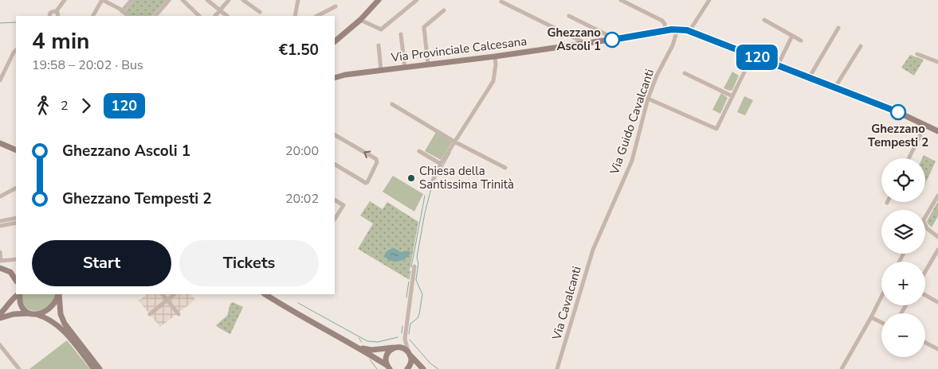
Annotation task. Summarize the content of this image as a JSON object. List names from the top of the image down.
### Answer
{
  "streets": {
    "main road": ["Via Provinciale Calcesana"],
    "street": ["Via Guido Cavalcanti", "Via Cavalcanti"]
  },
  "crossings": [
    ["Via Provinciale Calcesana", "Via Guido Cavalcanti"],
    ["Via Guido Cavalcanti", "Via Cavalcanti"]
  ],
  "places": ["Ghezzano Ascoli 1", "Ghezzano Tempesti 2", "Chiesa della Santissima Trinità"],
  "lines": ["bus line 120"],
  "page": {
    "on_map": "120",
    "heading": ["4 min", "19:58 – 20:02 · Bus", "€1.50"],
    "legs": ["2", "120"],
    "list": [
      {
        "name": "Ghezzano Ascoli 1",
        "value": "20:00"
      },
      {
        "name": "Ghezzano Tempesti 2",
        "value": "20:02"
      }
    ],
    "map_buttons": ["+", "−"],
    "buttons": ["Start", "Tickets"]
  }
}
